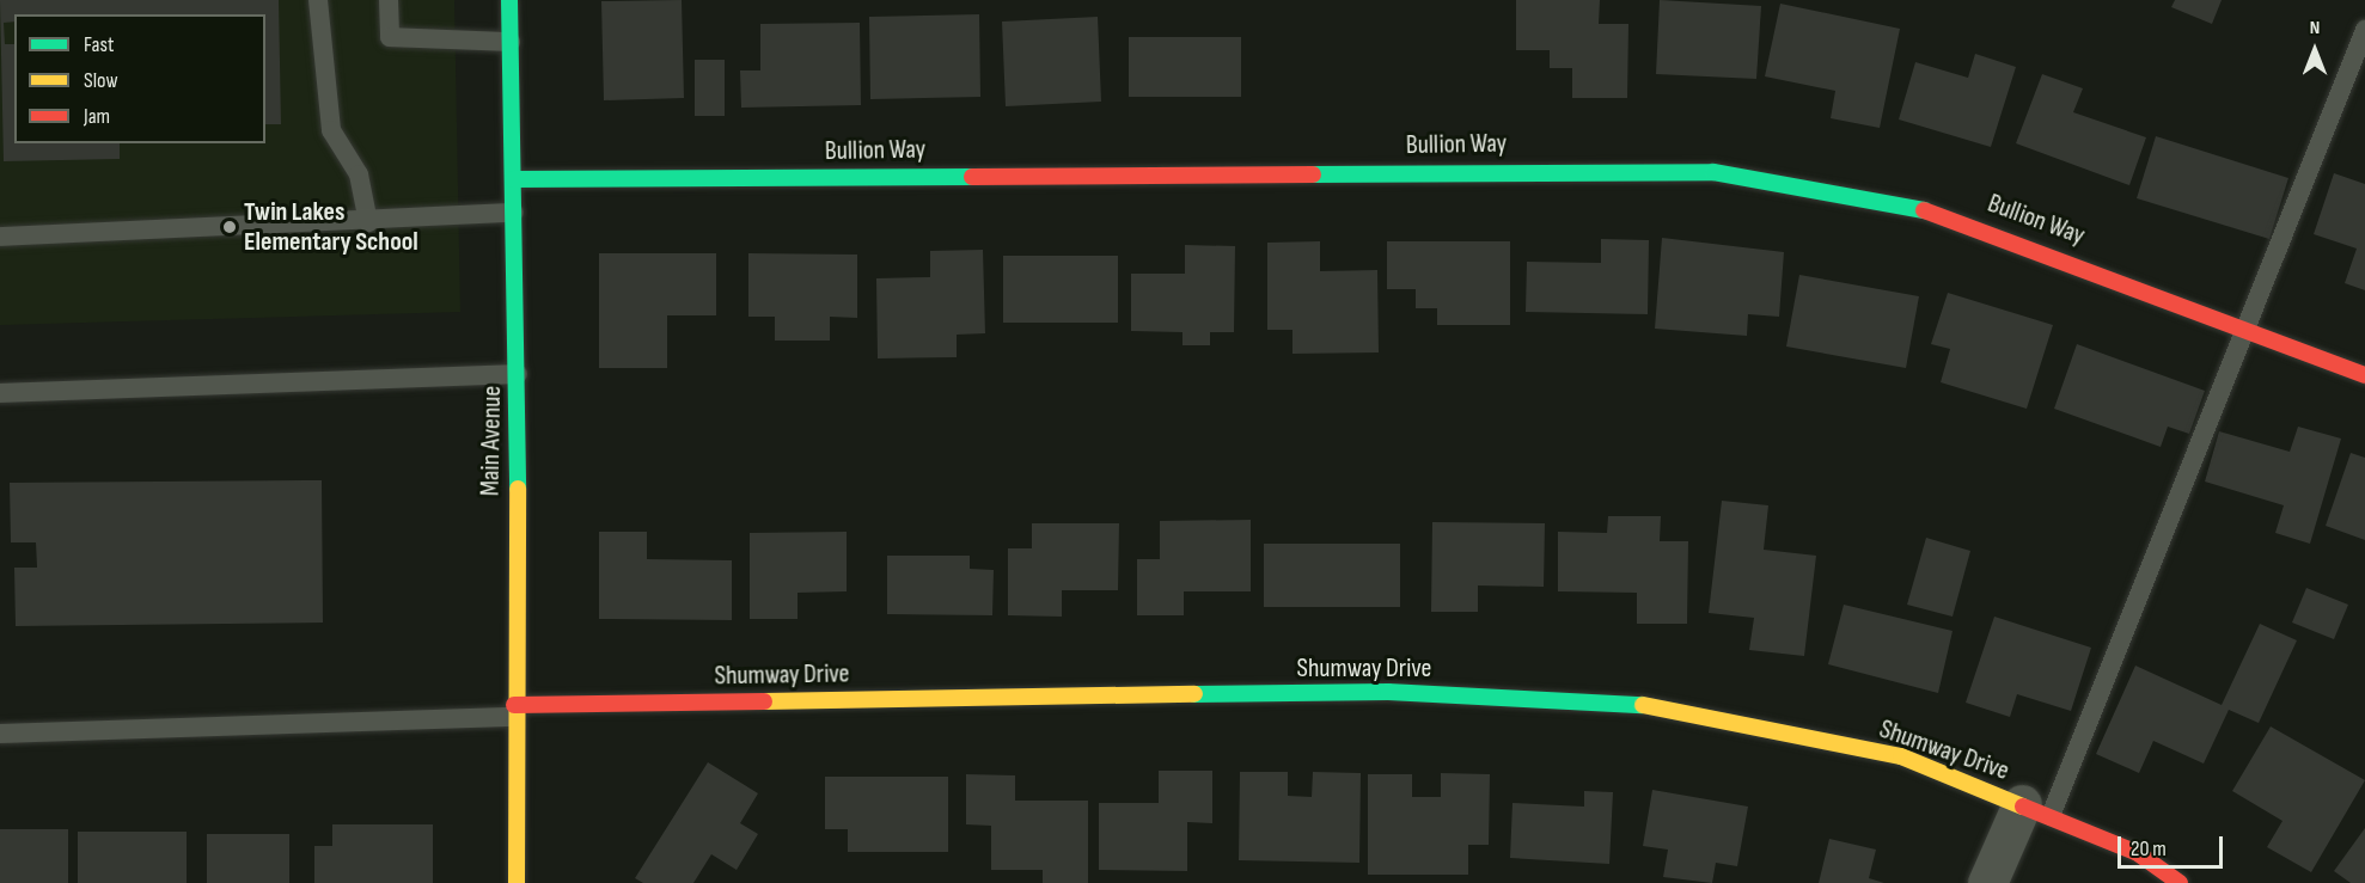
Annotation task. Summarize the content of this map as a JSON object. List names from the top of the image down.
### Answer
{
  "streets": {
    "street": ["Bullion Way", "Main Avenue", "Shumway Drive"]
  },
  "crossings": [
    ["Bullion Way", "Main Avenue"],
    ["Main Avenue", "Shumway Drive"]
  ],
  "places": ["Twin Lakes Elementary School"],
  "legend": ["Fast", "Slow", "Jam"],
  "scale_bar": "20 m",
  "north": "top"
}
